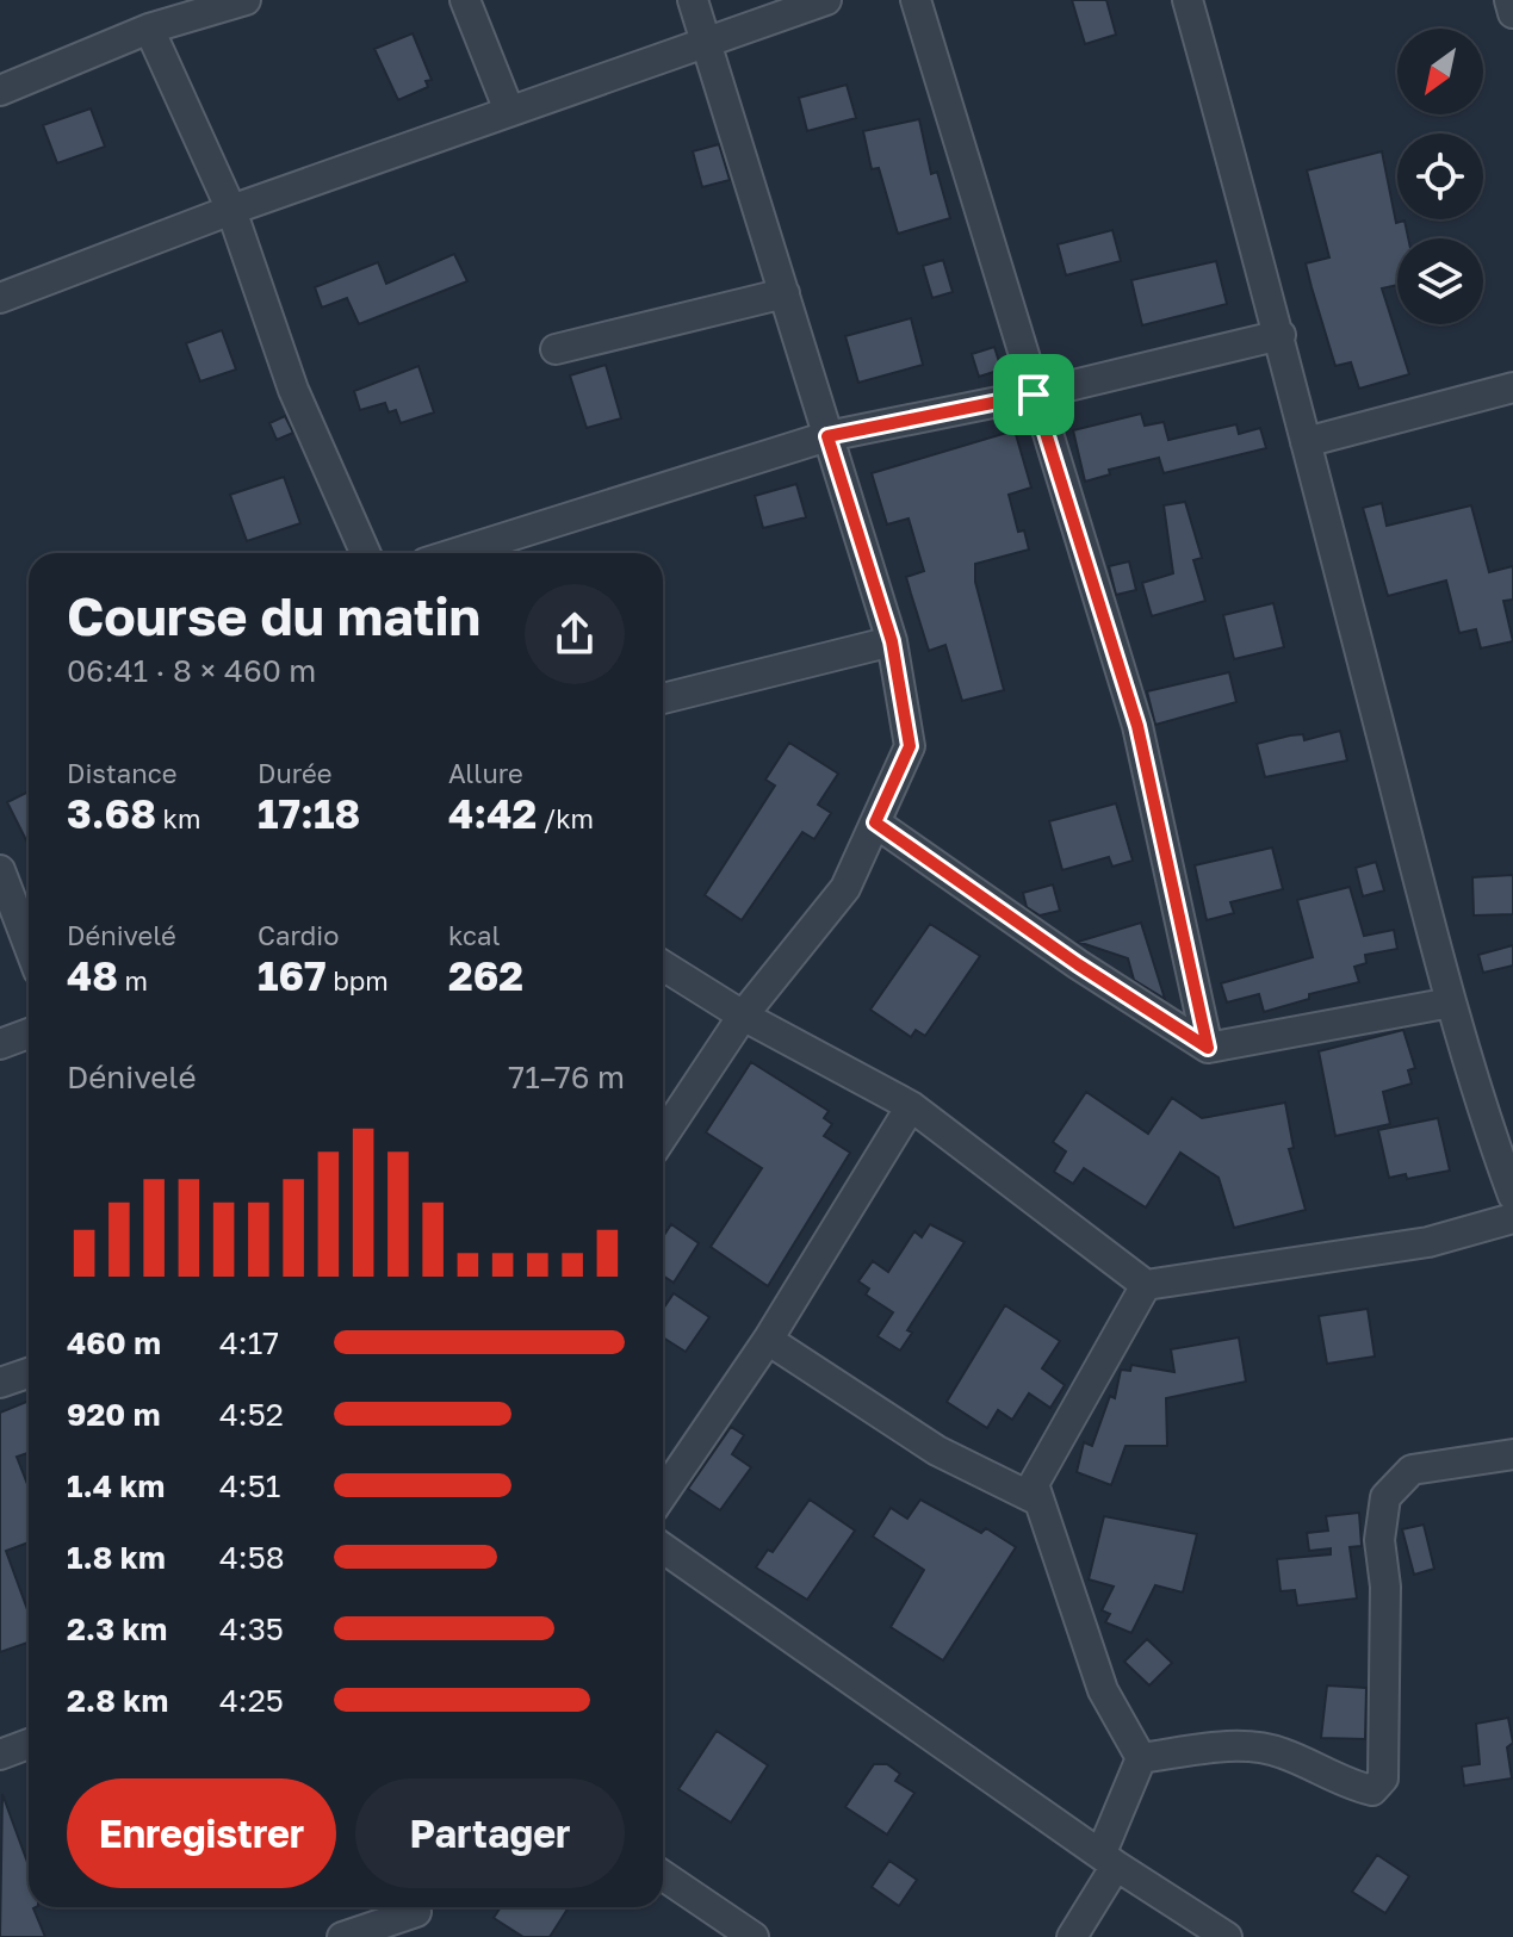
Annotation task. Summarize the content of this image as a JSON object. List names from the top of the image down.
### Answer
{
  "north": "bottom left",
  "page": {
    "heading": ["Course du matin", "06:41 · 8 × 460 m"],
    "stats": [
      ["Distance", "3.68 km"],
      ["Durée", "17:18"],
      ["Allure", "4:42 /km"],
      ["Dénivelé", "48 m"],
      ["Cardio", "167 bpm"],
      ["kcal", "262"]
    ],
    "chart": ["Dénivelé", "71–76 m"],
    "list": [
      {
        "name": "460 m",
        "note": "4:17"
      },
      {
        "name": "920 m",
        "note": "4:52"
      },
      {
        "name": "1.4 km",
        "note": "4:51"
      },
      {
        "name": "1.8 km",
        "note": "4:58"
      },
      {
        "name": "2.3 km",
        "note": "4:35"
      },
      {
        "name": "2.8 km",
        "note": "4:25"
      }
    ],
    "buttons": ["Enregistrer", "Partager"]
  }
}
